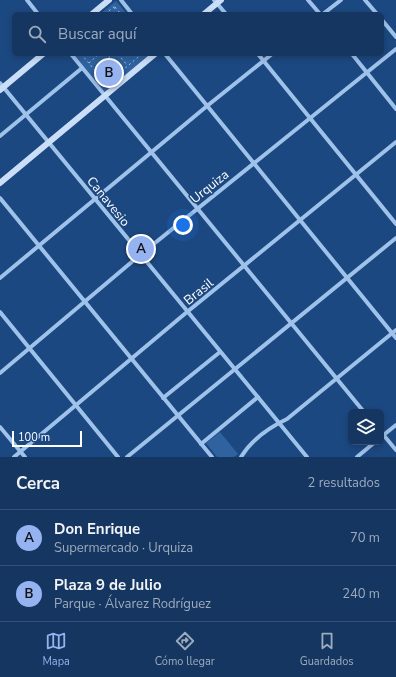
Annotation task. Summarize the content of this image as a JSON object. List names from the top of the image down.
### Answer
{
  "streets": {
    "street": ["Urquiza", "Canavesio", "Brasil"]
  },
  "crossings": [
    ["Urquiza", "Canavesio"],
    ["Canavesio", "Brasil"]
  ],
  "scale_bar": "100 m",
  "page": {
    "search": "Buscar aquí",
    "pins": ["B", "A"],
    "scale": "100 m",
    "heading": ["Cerca", "2 resultados"],
    "list": [
      {
        "mark": "A",
        "name": "Don Enrique",
        "note": "Supermercado · Urquiza",
        "value": "70 m"
      },
      {
        "mark": "B",
        "name": "Plaza 9 de Julio",
        "note": "Parque · Álvarez Rodríguez",
        "value": "240 m"
      }
    ],
    "nav": ["Mapa", "Cómo llegar", "Guardados"]
  }
}
